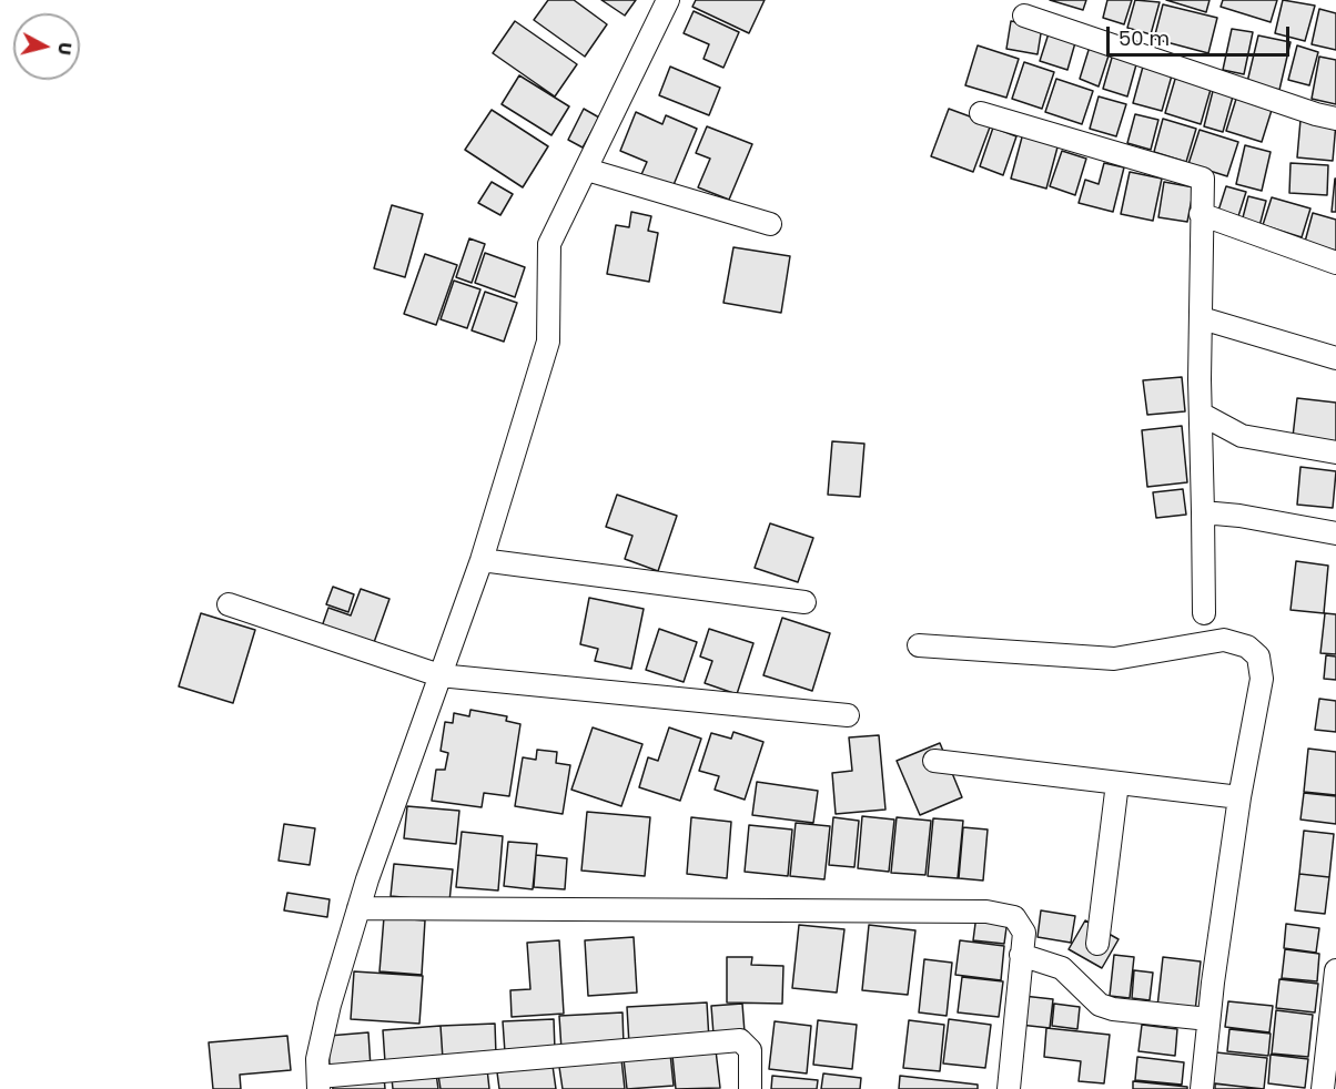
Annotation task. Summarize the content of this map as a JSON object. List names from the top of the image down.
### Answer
{
  "scale_bar": "50 m",
  "north": "right"
}
